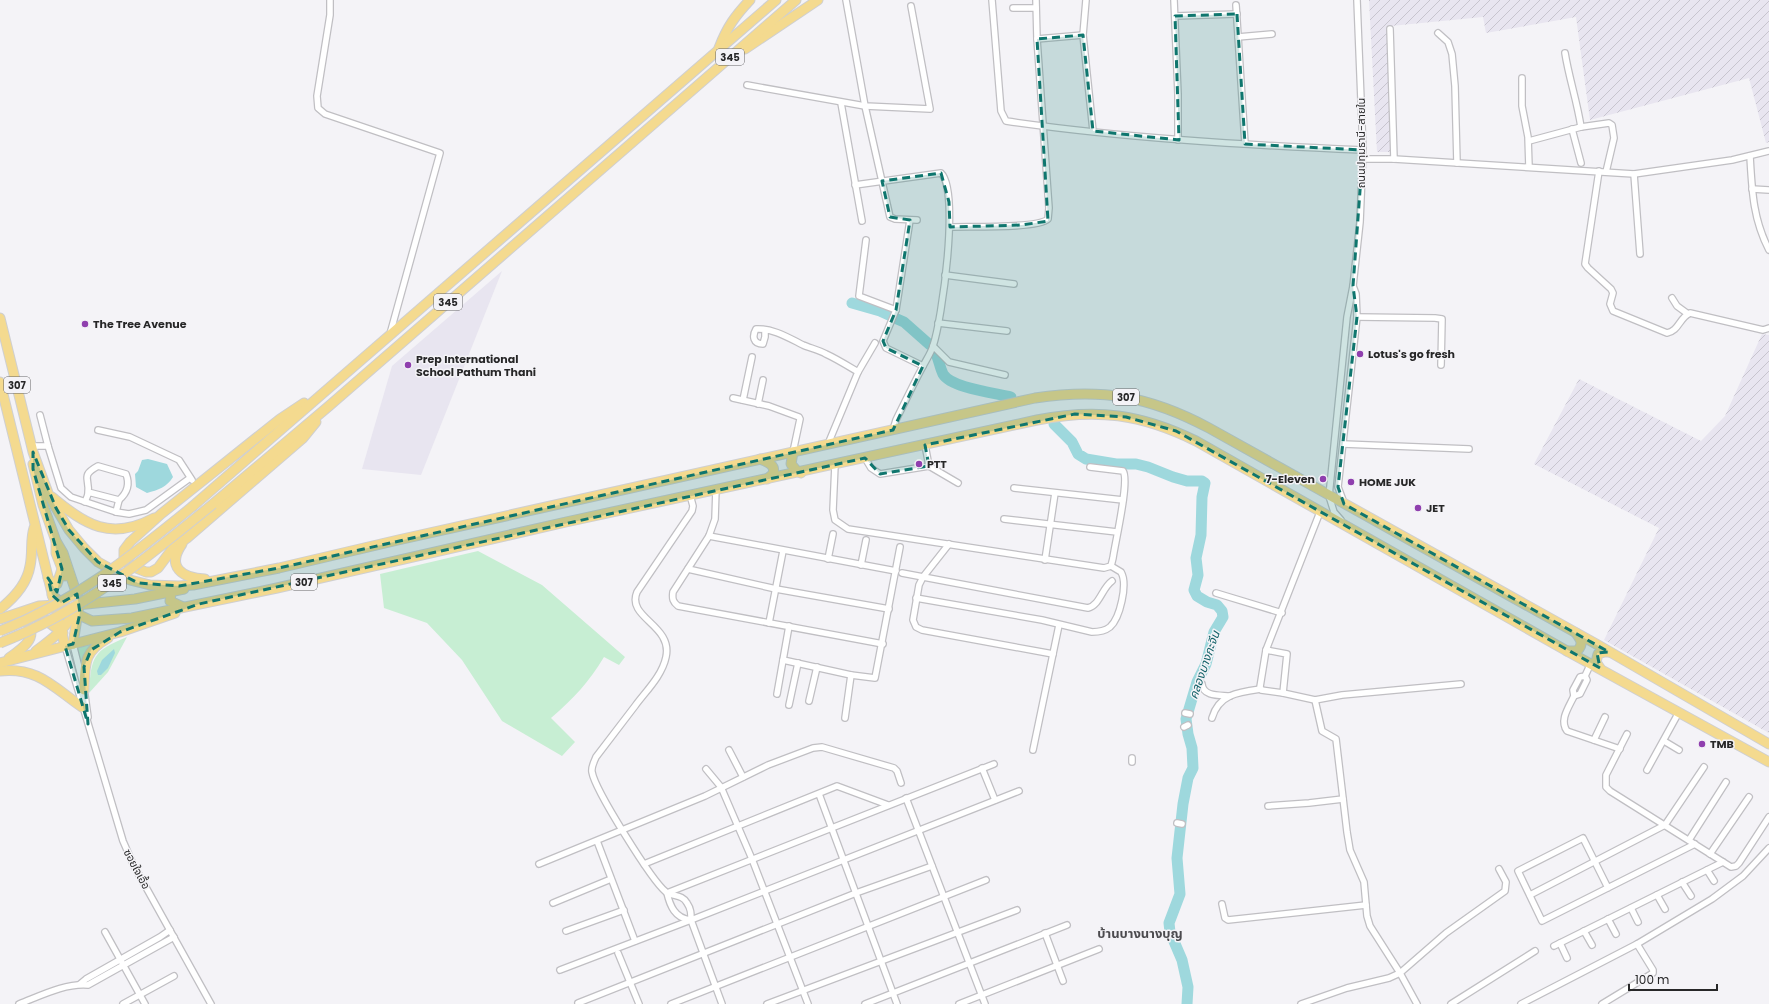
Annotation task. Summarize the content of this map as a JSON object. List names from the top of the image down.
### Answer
{
  "streets": {
    "main road": ["345", "307"],
    "street": ["ถนนปทุมธานี-สายใน", "ซอยใจเอื้อ"]
  },
  "crossings": [
    ["ถนนปทุมธานี-สายใน", "307"]
  ],
  "districts": ["บ้านบางนางบุญ"],
  "water": ["คลองบางกะจีน"],
  "places": [
    "The Tree Avenue",
    "Lotus's go fresh",
    "Prep International School Pathum Thani",
    "PTT",
    "7-Eleven",
    "HOME JUK",
    "JET",
    "TMB"
  ],
  "scale_bar": "100 m"
}
